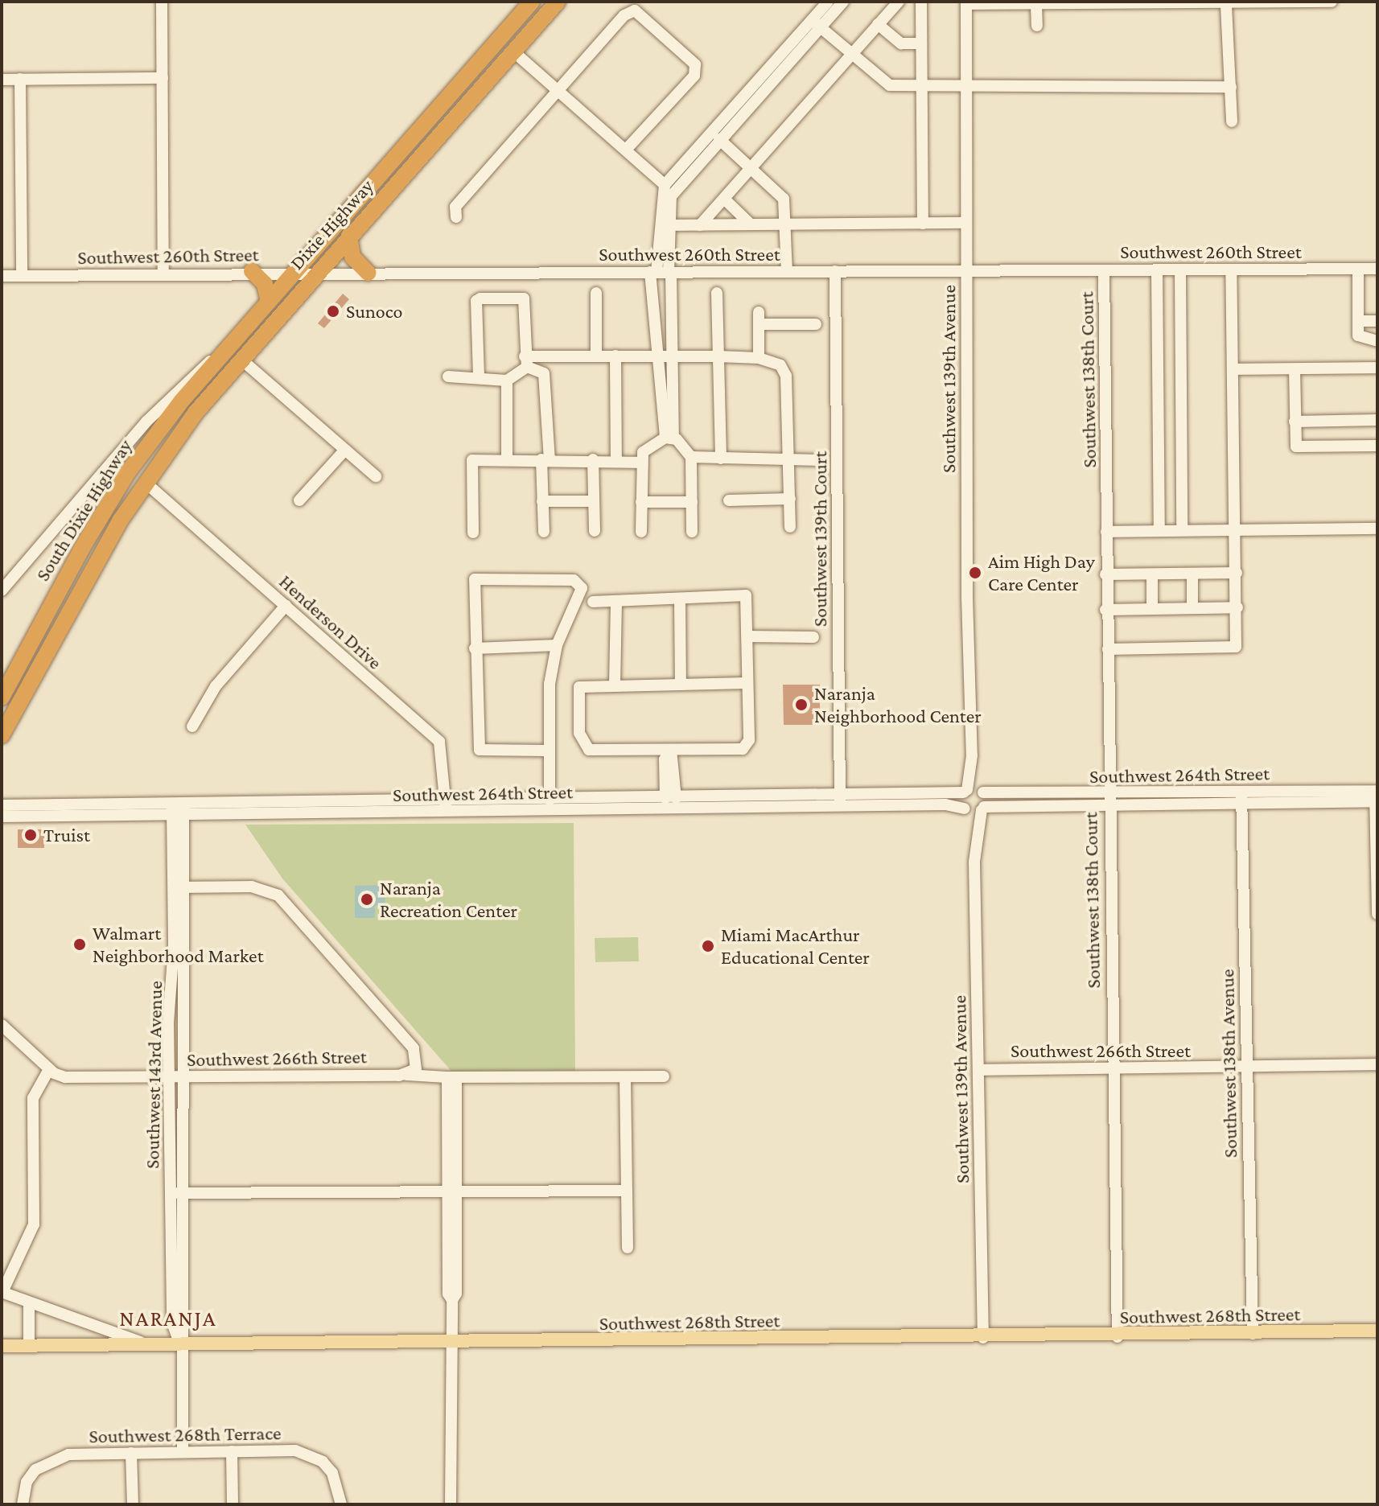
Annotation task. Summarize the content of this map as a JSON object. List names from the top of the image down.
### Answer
{
  "streets": {
    "highway": ["Dixie Highway", "South Dixie Highway"],
    "main road": ["Southwest 268th Street"],
    "street": [
      "Southwest 260th Street",
      "Southwest 139th Avenue",
      "Southwest 138th Court",
      "Southwest 139th Court",
      "Henderson Drive",
      "Southwest 264th Street",
      "Southwest 266th Street",
      "Southwest 138th Avenue",
      "Southwest 143rd Avenue",
      "Southwest 268th Terrace"
    ]
  },
  "crossings": [
    ["Dixie Highway", "Southwest 260th Street"],
    ["Dixie Highway", "South Dixie Highway"],
    ["Dixie Highway", "Henderson Drive"],
    ["Southwest 260th Street", "Southwest 139th Avenue"],
    ["Southwest 260th Street", "Southwest 138th Court"],
    ["Southwest 260th Street", "Southwest 139th Court"],
    ["Southwest 139th Avenue", "Southwest 264th Street"],
    ["Southwest 139th Avenue", "Southwest 266th Street"],
    ["Southwest 139th Avenue", "Southwest 268th Street"],
    ["Southwest 138th Court", "Southwest 264th Street"],
    ["Southwest 138th Court", "Southwest 266th Street"],
    ["Southwest 138th Court", "Southwest 268th Street"],
    ["South Dixie Highway", "Henderson Drive"],
    ["Southwest 139th Court", "Southwest 264th Street"],
    ["Henderson Drive", "Southwest 264th Street"],
    ["Southwest 264th Street", "Southwest 138th Avenue"],
    ["Southwest 264th Street", "Southwest 143rd Avenue"],
    ["Southwest 266th Street", "Southwest 138th Avenue"],
    ["Southwest 266th Street", "Southwest 143rd Avenue"],
    ["Southwest 138th Avenue", "Southwest 268th Street"],
    ["Southwest 143rd Avenue", "Southwest 268th Street"],
    ["Southwest 143rd Avenue", "Southwest 268th Terrace"]
  ],
  "districts": ["NARANJA"],
  "places": [
    "Sunoco",
    "Aim High Day Care Center",
    "Naranja Neighborhood Center",
    "Truist",
    "Naranja Recreation Center",
    "Walmart Neighborhood Market",
    "Miami MacArthur Educational Center"
  ]
}
